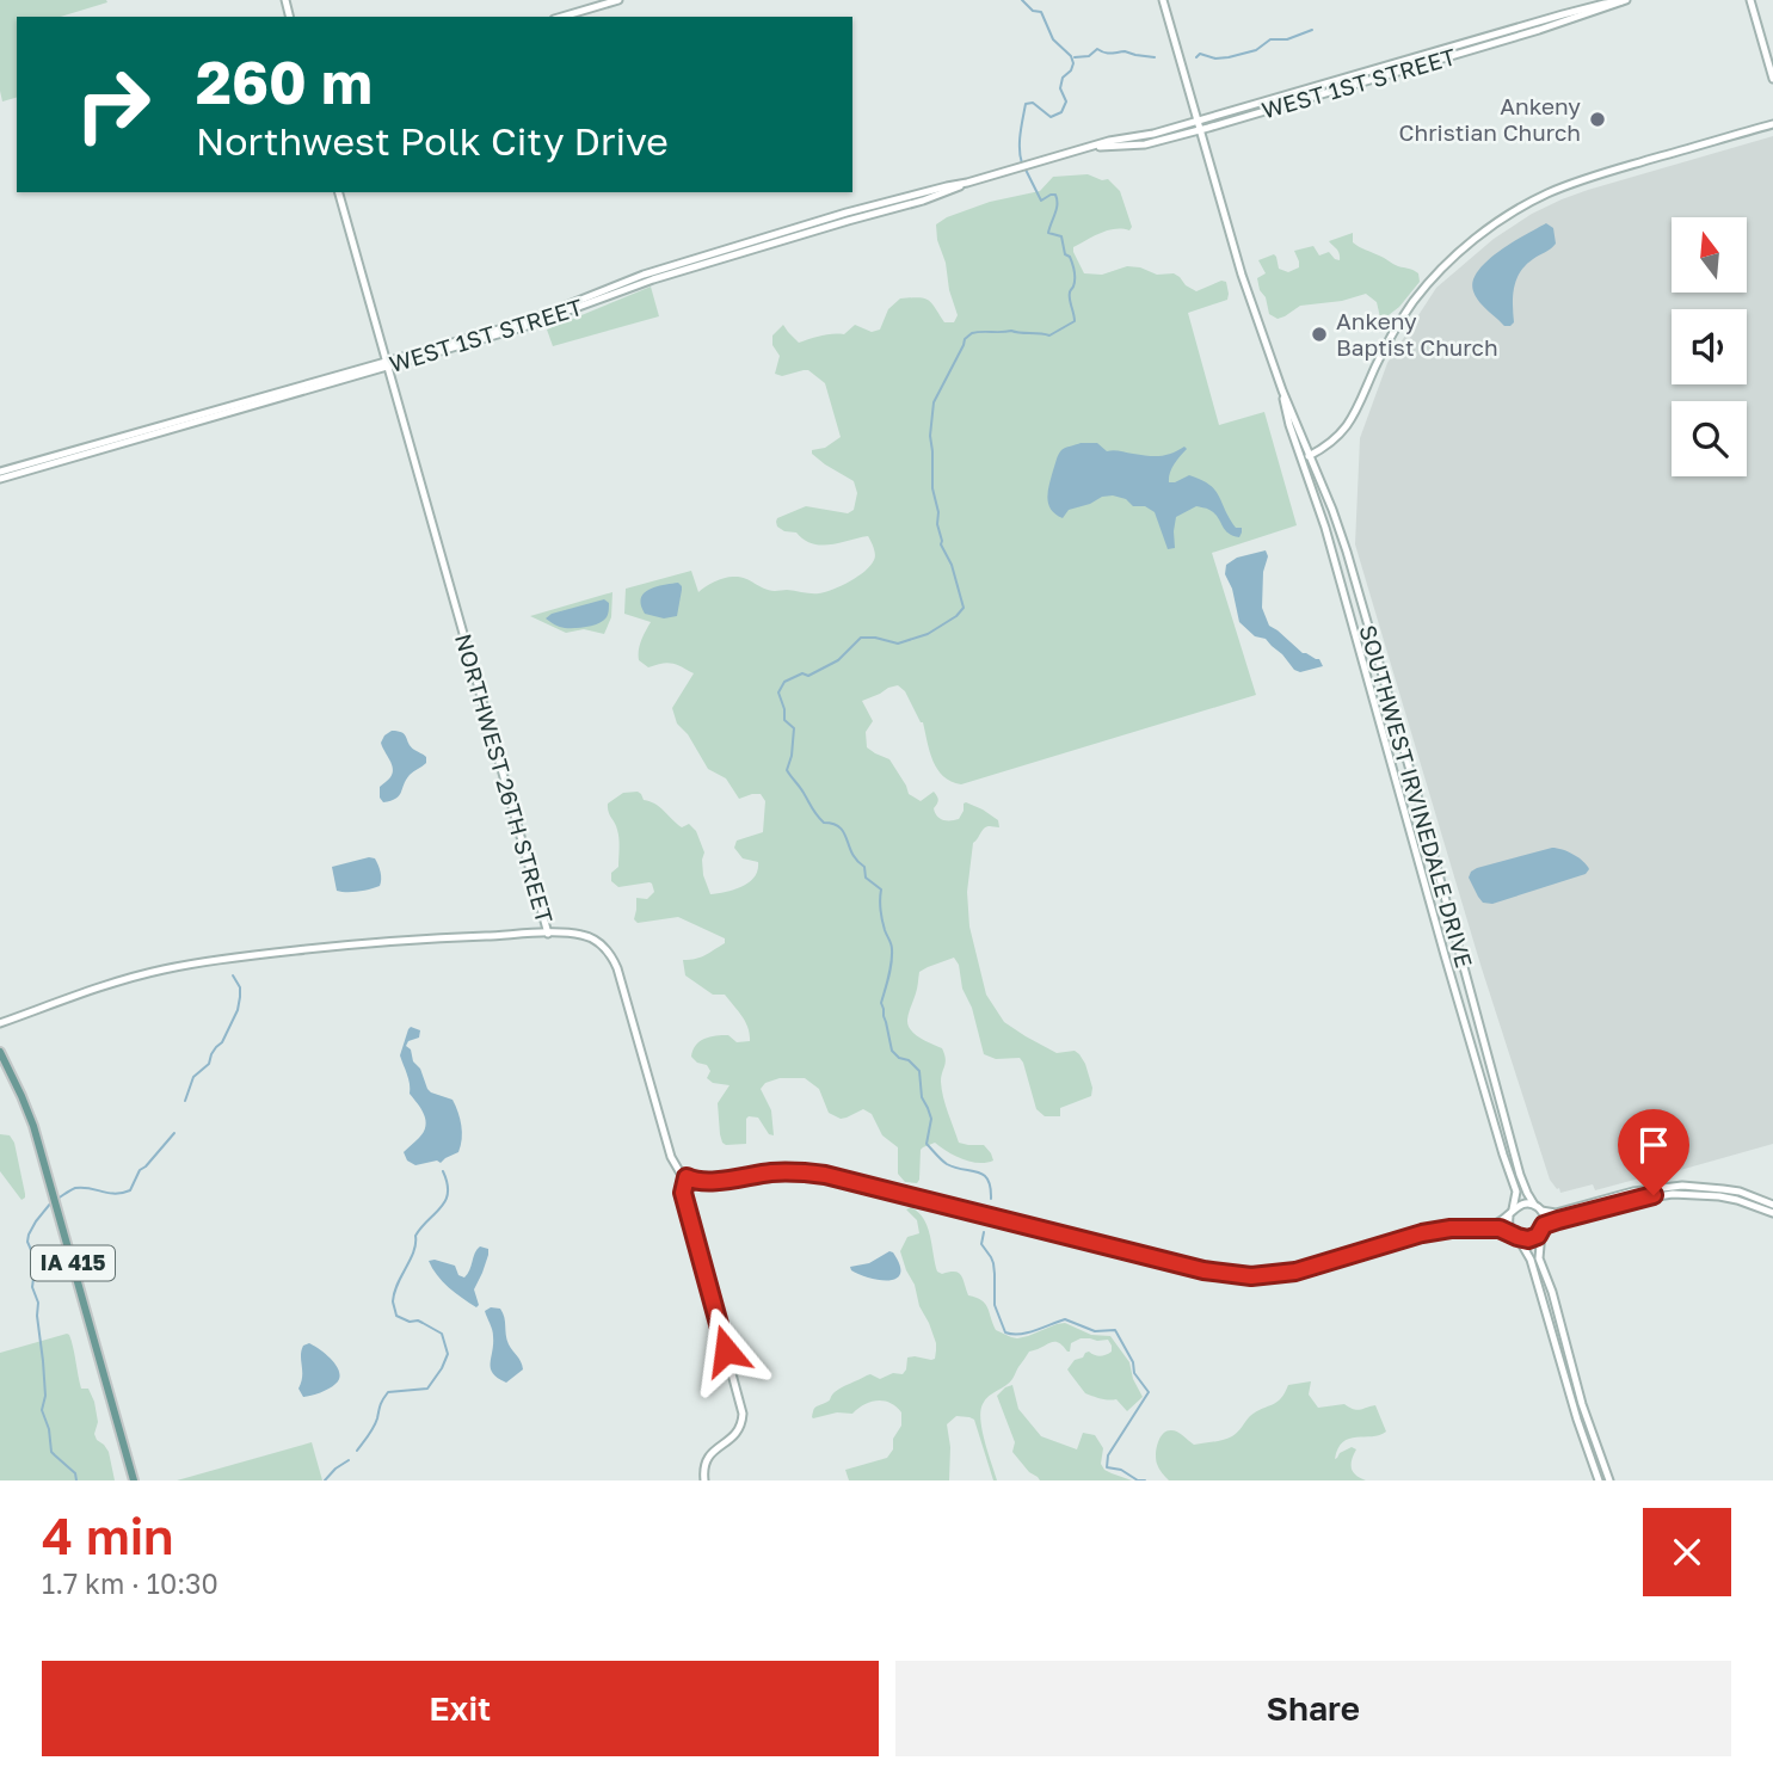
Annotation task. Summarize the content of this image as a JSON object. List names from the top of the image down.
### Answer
{
  "streets": {
    "main road": [
      "WEST 1ST STREET",
      "NORTHWEST 26TH STREET",
      "SOUTHWEST IRVINEDALE DRIVE",
      "IA 415"
    ]
  },
  "crossings": [
    ["WEST 1ST STREET", "NORTHWEST 26TH STREET"],
    ["WEST 1ST STREET", "SOUTHWEST IRVINEDALE DRIVE"]
  ],
  "places": ["Ankeny Christian Church", "Ankeny Baptist Church"],
  "north": "top",
  "page": {
    "turn": ["260 m", "Northwest Polk City Drive"],
    "heading": ["4 min", "1.7 km · 10:30"],
    "buttons": ["Exit", "Share"]
  }
}
